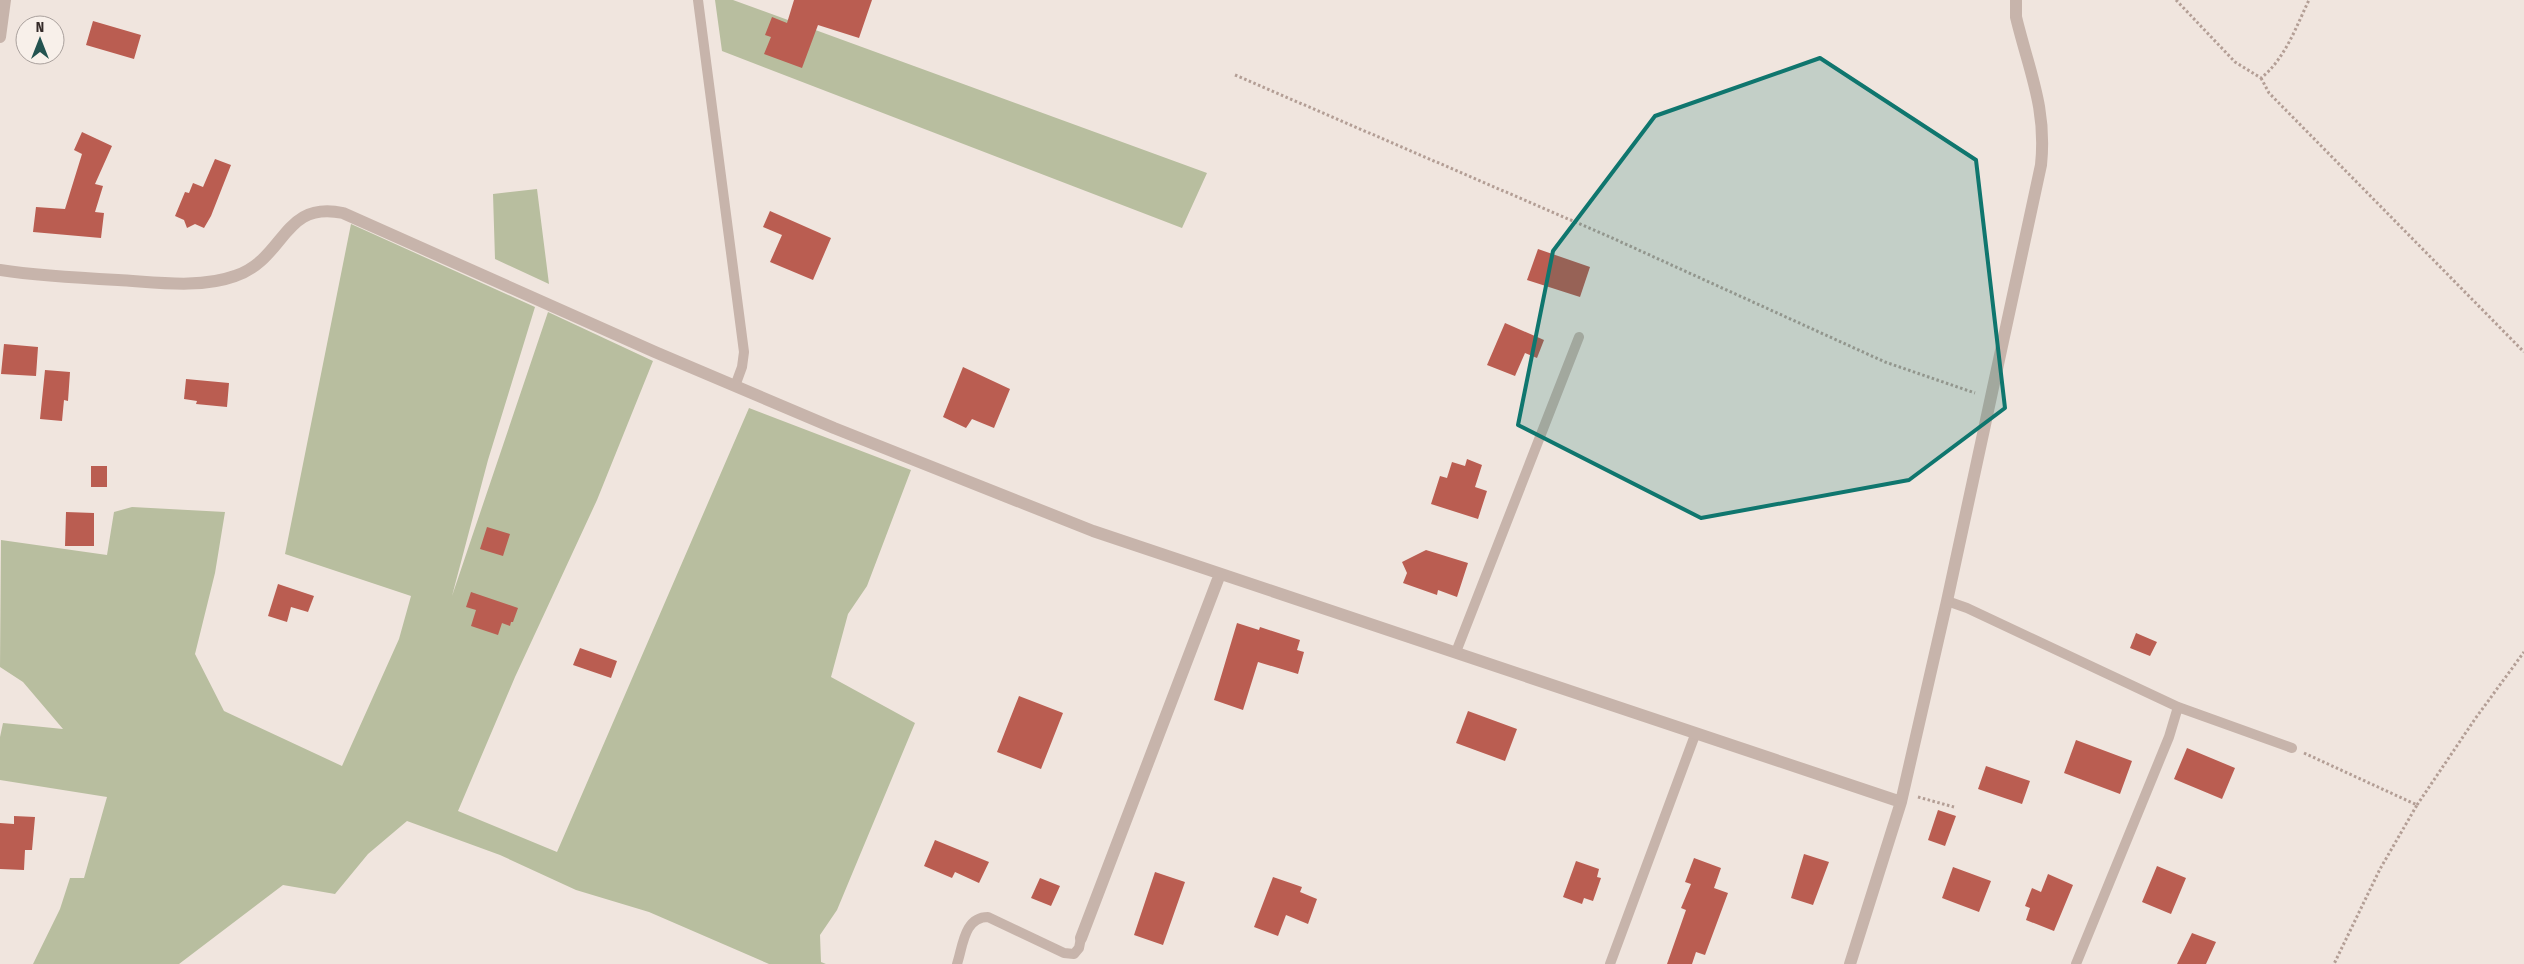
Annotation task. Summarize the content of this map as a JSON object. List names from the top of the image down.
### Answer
{
  "north": "top"
}
